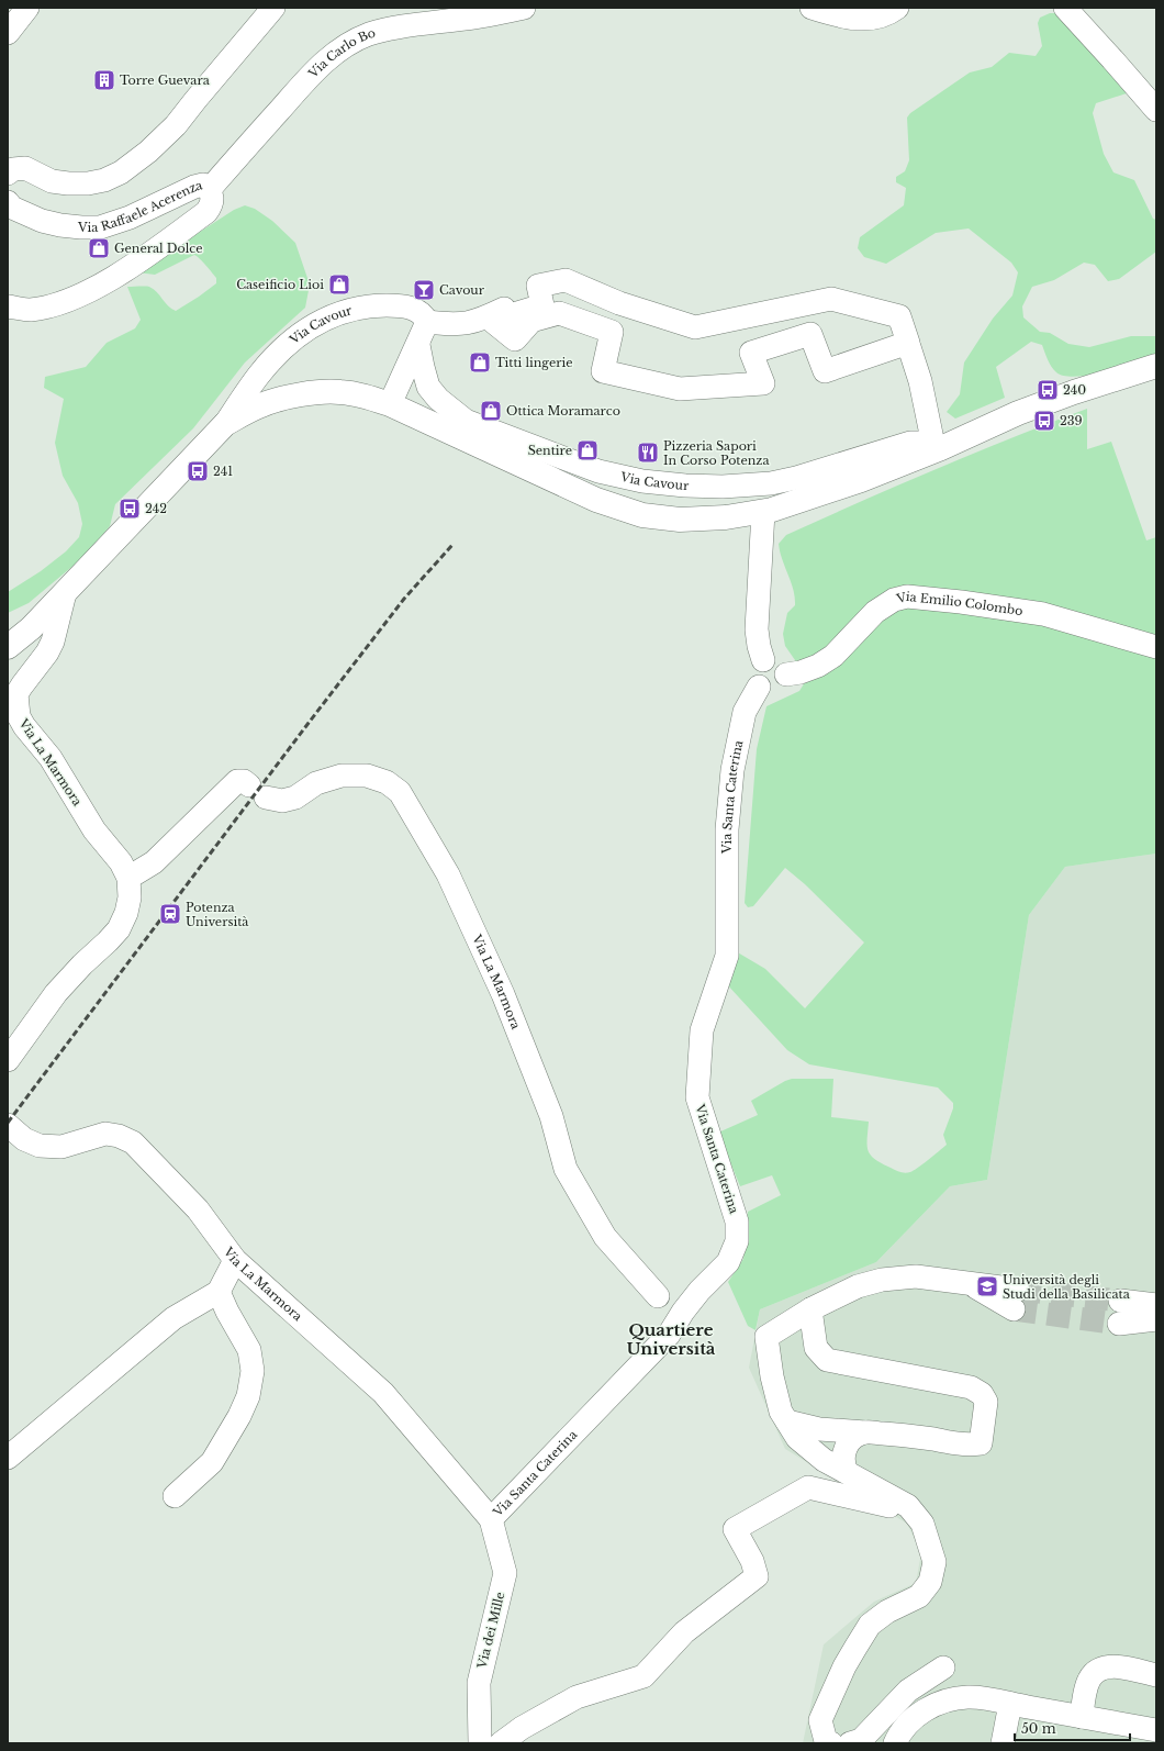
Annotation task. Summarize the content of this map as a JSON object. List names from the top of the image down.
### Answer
{
  "streets": {
    "main road": ["Via Cavour"],
    "street": [
      "Via Carlo Bo",
      "Via Raffaele Acerenza",
      "Via Emilio Colombo",
      "Via La Marmora",
      "Via Santa Caterina",
      "Via dei Mille"
    ]
  },
  "crossings": [
    ["Via Carlo Bo", "Via Raffaele Acerenza"],
    ["Via Cavour", "Via La Marmora"],
    ["Via Emilio Colombo", "Via Santa Caterina"],
    ["Via La Marmora", "Via Santa Caterina"],
    ["Via La Marmora", "Via dei Mille"],
    ["Via Santa Caterina", "Via dei Mille"]
  ],
  "districts": ["Quartiere Università"],
  "places": {
    "building": ["Torre Guevara"],
    "shop": [
      "General Dolce",
      "Caseificio Lioi",
      "Titti lingerie",
      "Ottica Moramarco",
      "Sentire"
    ],
    "bar": ["Cavour"],
    "bus stop": [
      "240",
      "239",
      "241",
      "242"
    ],
    "restaurant": ["Pizzeria Sapori In Corso Potenza"],
    "station": ["Potenza Università"],
    "school or university": ["Università degli Studi della Basilicata"]
  },
  "scale_bar": "50 m"
}
